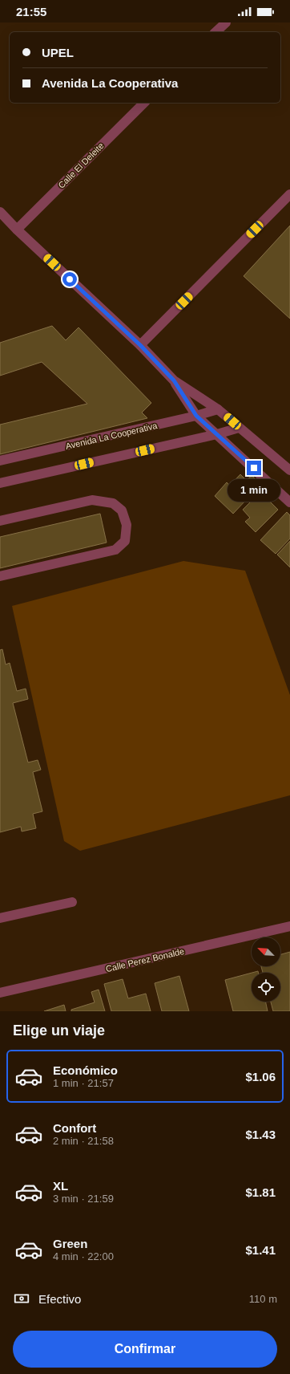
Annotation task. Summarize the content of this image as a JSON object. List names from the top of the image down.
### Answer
{
  "streets": {
    "street": ["Calle El Deleite", "Avenida La Cooperativa", "Calle Perez Bonalde"]
  },
  "north": "top left",
  "page": {
    "status": "21:55",
    "banner": ["UPEL", "Avenida La Cooperativa"],
    "bubble": "1 min",
    "heading": "Elige un viaje",
    "list": [
      {
        "name": "Económico",
        "note": "1 min · 21:57",
        "value": "$1.06"
      },
      {
        "name": "Confort",
        "note": "2 min · 21:58",
        "value": "$1.43"
      },
      {
        "name": "XL",
        "note": "3 min · 21:59",
        "value": "$1.81"
      },
      {
        "name": "Green",
        "note": "4 min · 22:00",
        "value": "$1.41"
      }
    ],
    "pay": ["Efectivo", "110 m"],
    "buttons": "Confirmar"
  }
}
